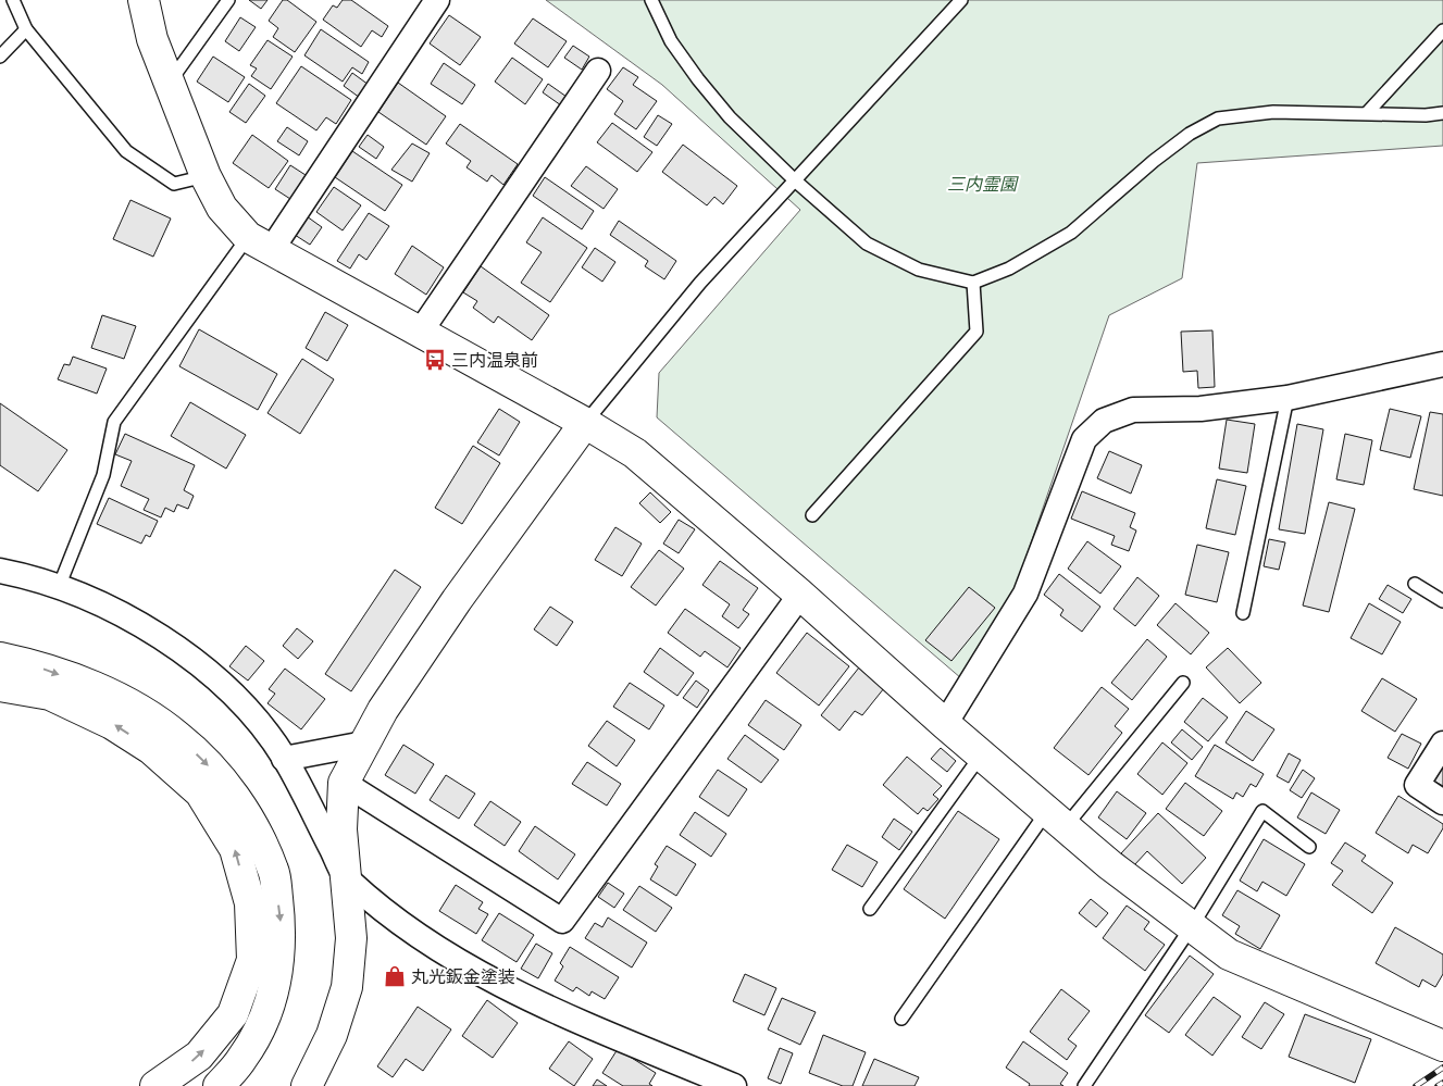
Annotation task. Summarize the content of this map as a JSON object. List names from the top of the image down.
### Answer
{
  "parks": ["三内霊園"],
  "places": {
    "bus stop": ["三内温泉前"],
    "shop": ["丸光鈑金塗装"]
  }
}
